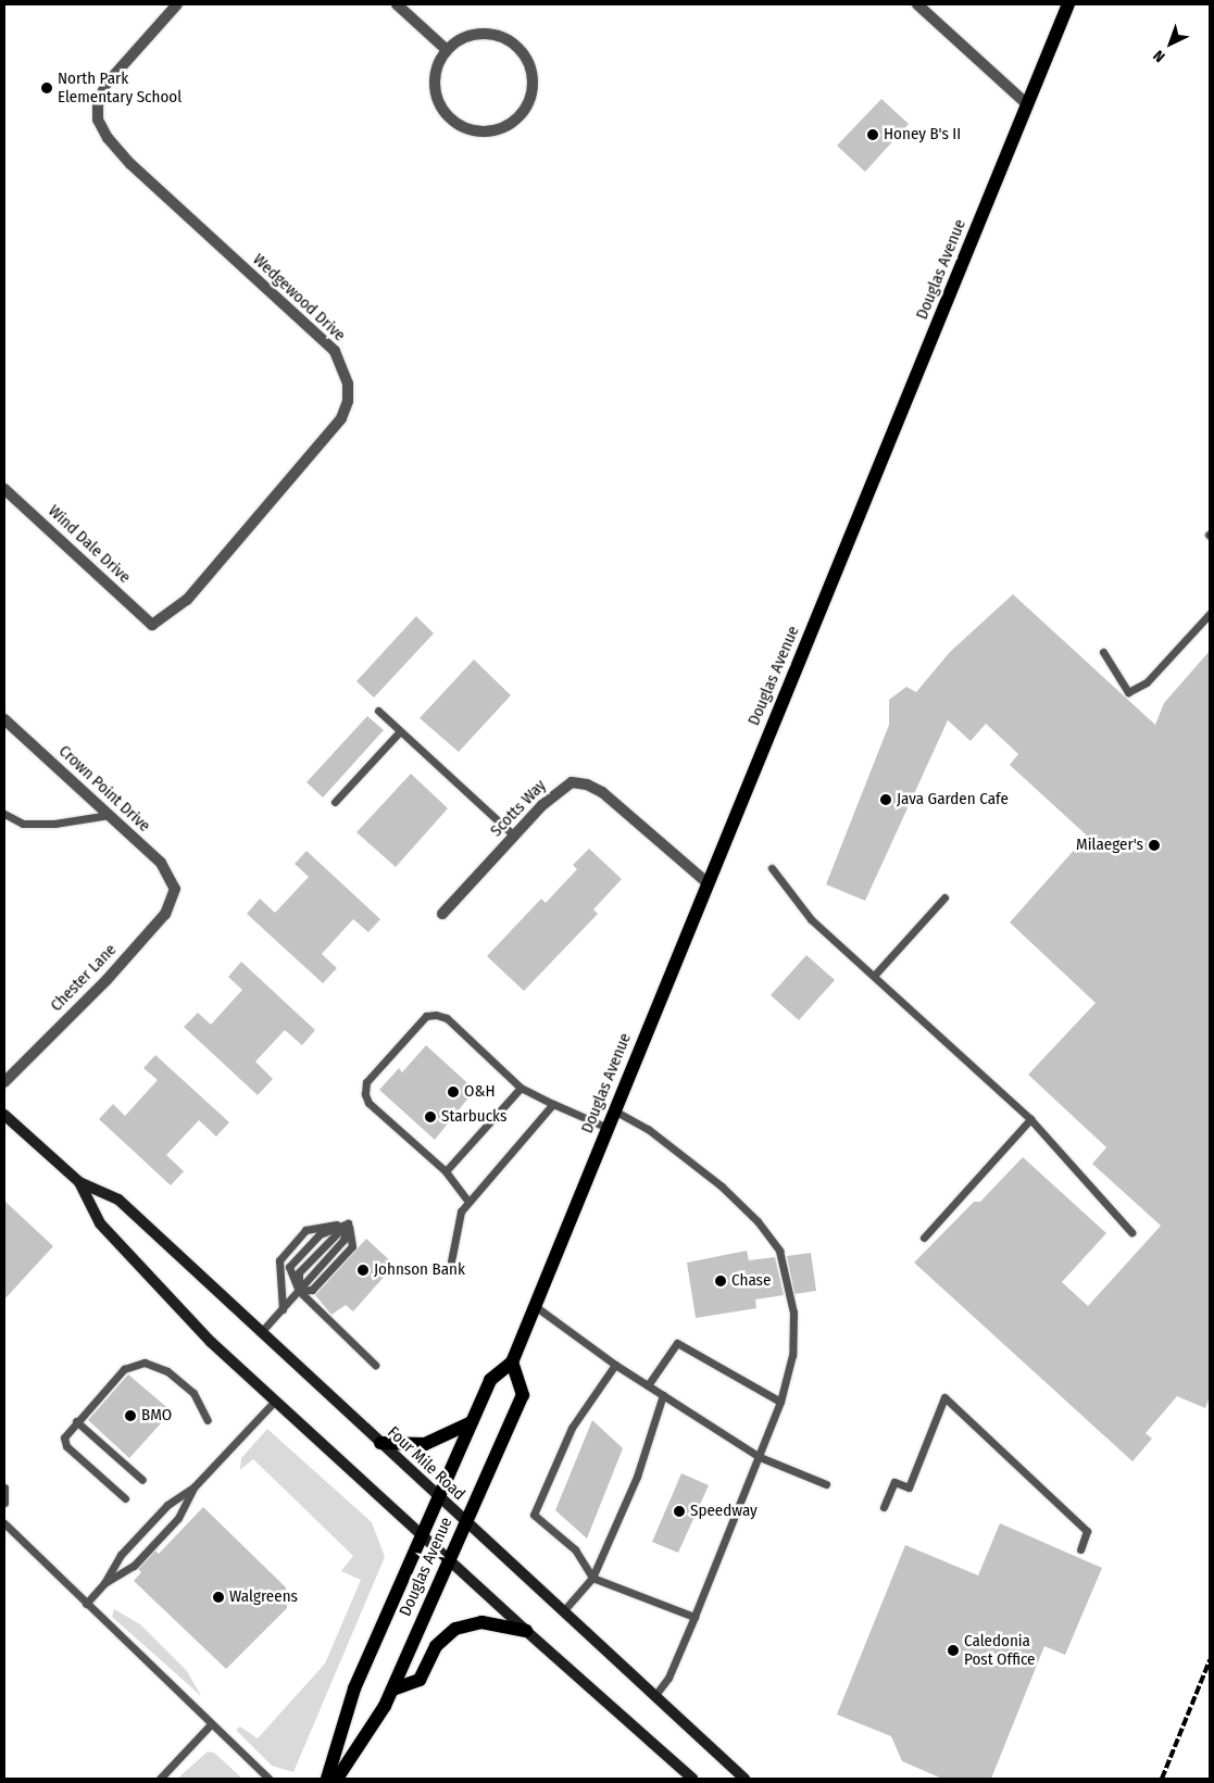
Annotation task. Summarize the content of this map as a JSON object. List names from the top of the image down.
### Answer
{
  "streets": {
    "main road": ["Douglas Avenue", "Four Mile Road"],
    "street": [
      "Wedgewood Drive",
      "Wind Dale Drive",
      "Crown Point Drive",
      "Scotts Way",
      "Chester Lane"
    ]
  },
  "crossings": [
    ["Douglas Avenue", "Scotts Way"],
    ["Douglas Avenue", "Four Mile Road"],
    ["Wedgewood Drive", "Wind Dale Drive"],
    ["Crown Point Drive", "Chester Lane"]
  ],
  "places": [
    "North Park Elementary School",
    "Honey B's II",
    "Java Garden Cafe",
    "Milaeger's",
    "O&H",
    "Starbucks",
    "Johnson Bank",
    "Chase",
    "BMO",
    "Speedway",
    "Walgreens",
    "Caledonia Post Office"
  ],
  "north": "bottom left"
}
